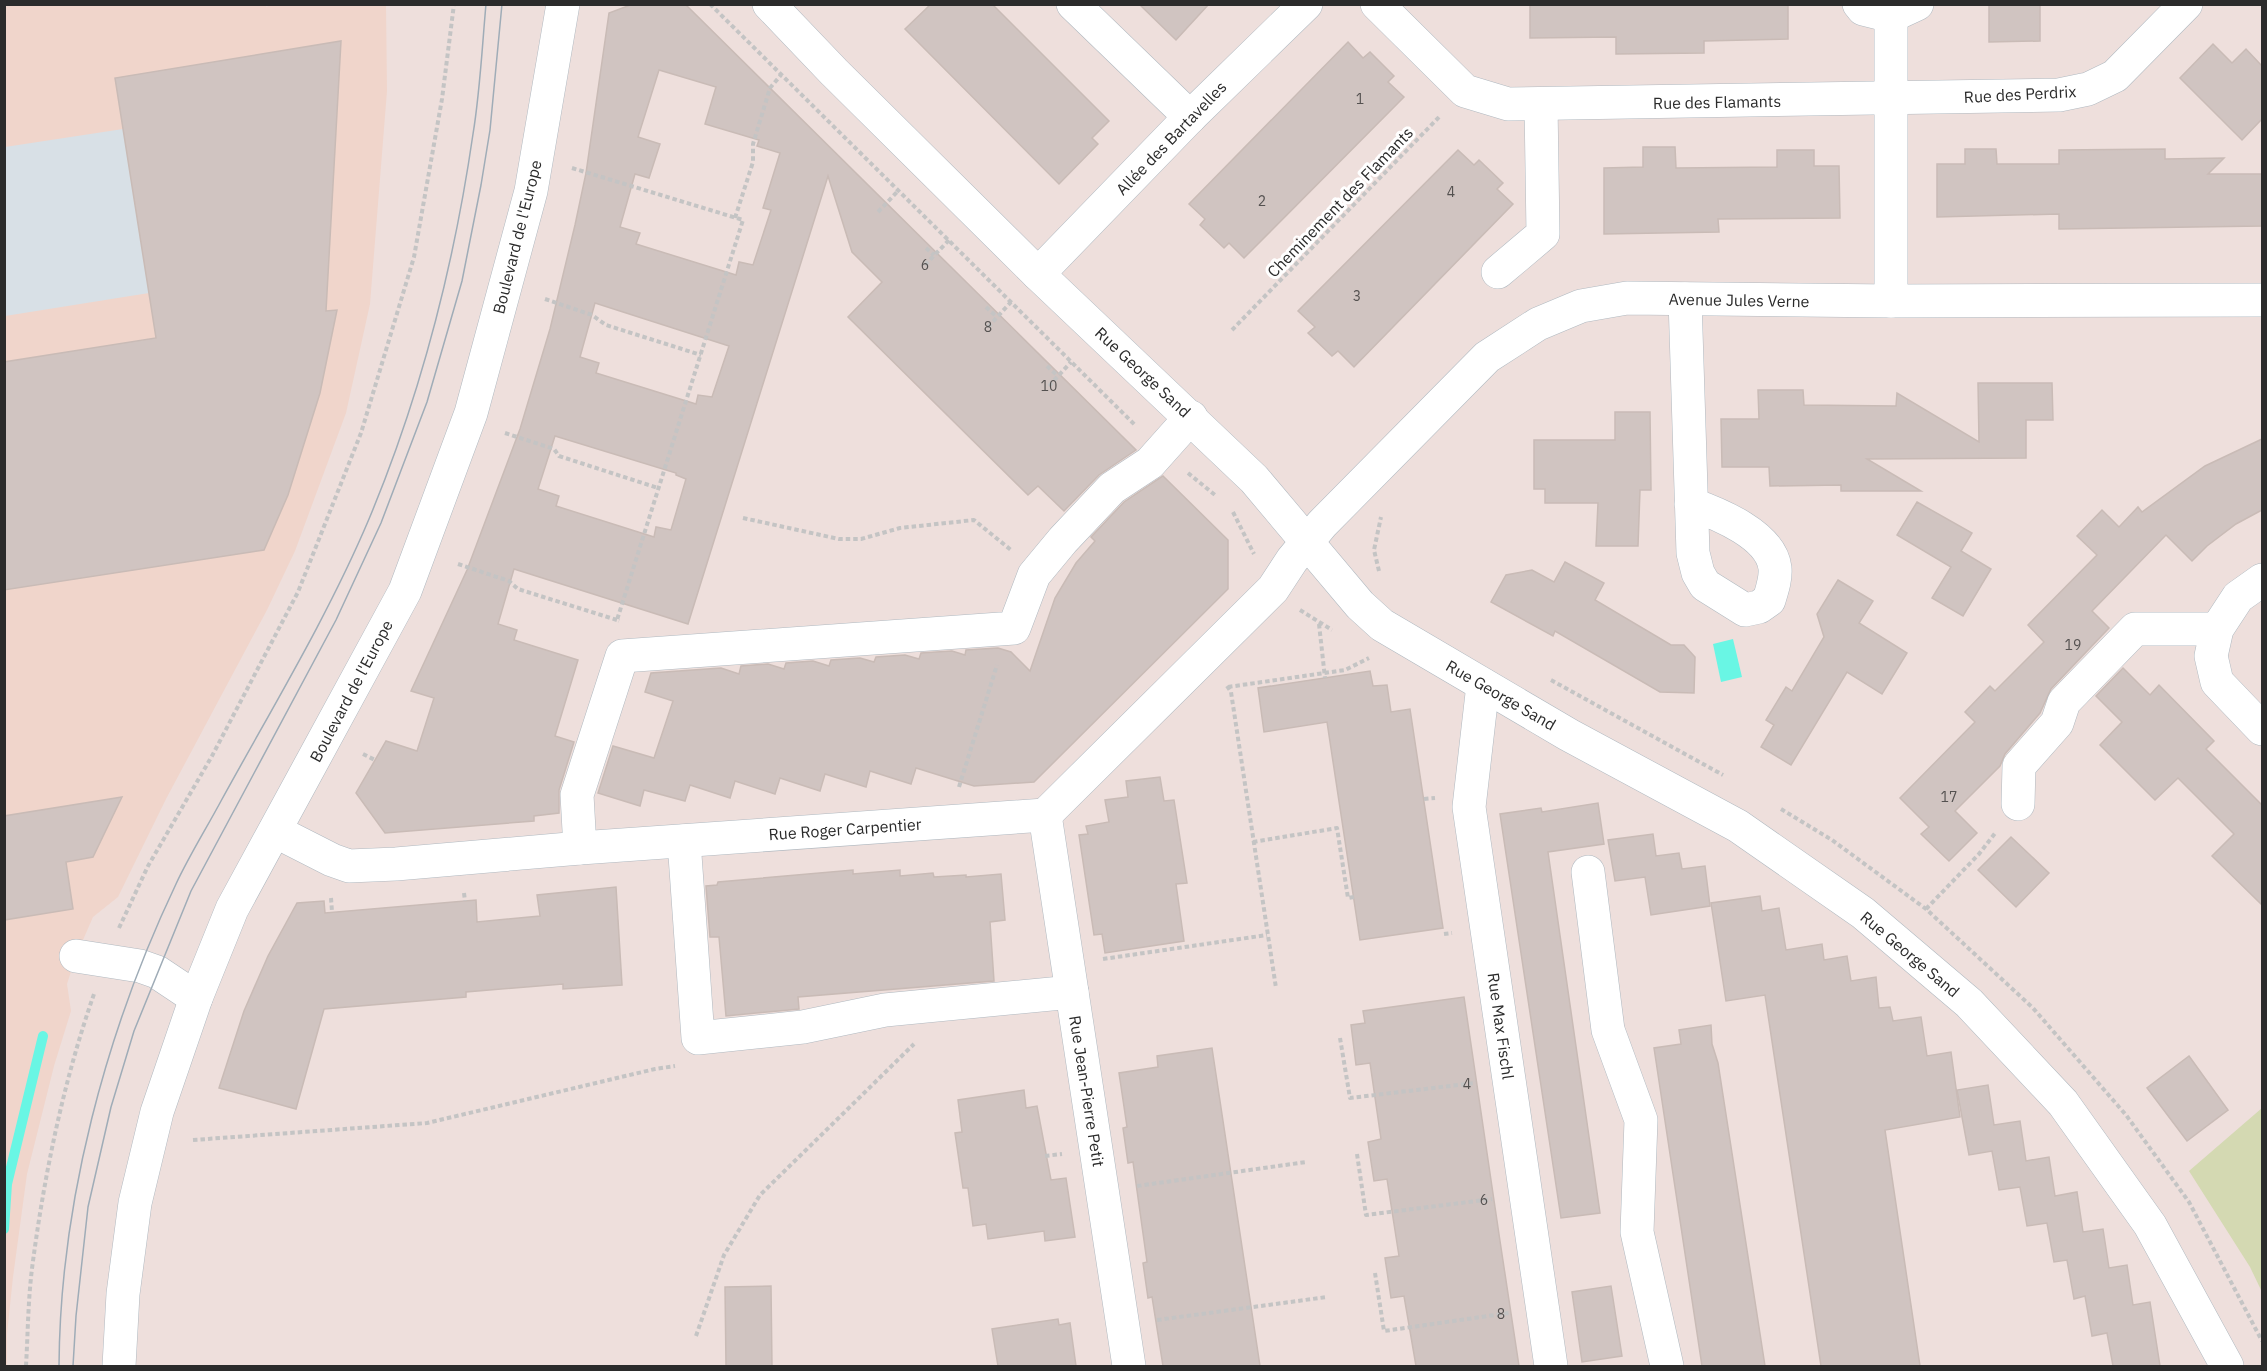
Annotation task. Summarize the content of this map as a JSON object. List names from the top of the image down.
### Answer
{
  "streets": {
    "street": [
      "Rue des Perdrix",
      "Rue des Flamants",
      "Allée des Bartavelles",
      "Boulevard de l'Europe",
      "Avenue Jules Verne",
      "Rue George Sand",
      "Rue Roger Carpentier",
      "Rue Max Fischl",
      "Rue Jean-Pierre Petit"
    ],
    "path": ["Cheminement des Flamants"]
  },
  "crossings": [
    ["Rue des Perdrix", "Rue des Flamants"],
    ["Rue des Flamants", "Cheminement des Flamants"],
    ["Allée des Bartavelles", "Rue George Sand"],
    ["Boulevard de l'Europe", "Rue Roger Carpentier"],
    ["Avenue Jules Verne", "Rue George Sand"],
    ["Rue George Sand", "Rue Max Fischl"],
    ["Rue Roger Carpentier", "Rue Jean-Pierre Petit"]
  ],
  "house_numbers": [
    "1",
    "4",
    "2",
    "6",
    "3",
    "8",
    "10",
    "19",
    "17",
    "4",
    "6",
    "8"
  ]
}
